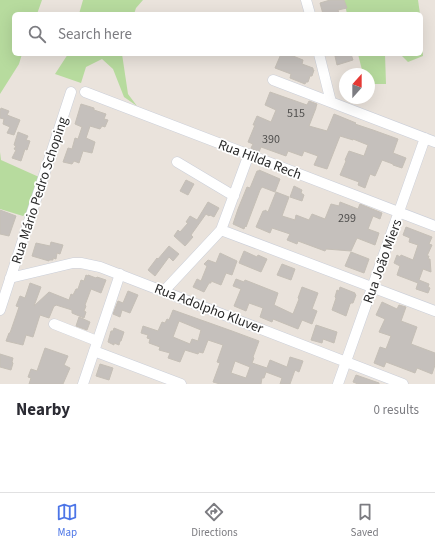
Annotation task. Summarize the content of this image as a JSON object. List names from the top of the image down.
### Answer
{
  "streets": {
    "street": [
      "Rua Hilda Rech",
      "Rua Mário Pedro Schoping",
      "Rua João Miers",
      "Rua Adolpho Kluver"
    ]
  },
  "crossings": [
    ["Rua Hilda Rech", "Rua João Miers"],
    ["Rua Mário Pedro Schoping", "Rua Adolpho Kluver"],
    ["Rua João Miers", "Rua Adolpho Kluver"]
  ],
  "house_numbers": ["515", "390", "299"],
  "north": "top",
  "page": {
    "search": "Search here",
    "heading": ["Nearby", "0 results"],
    "nav": ["Map", "Directions", "Saved"]
  }
}
